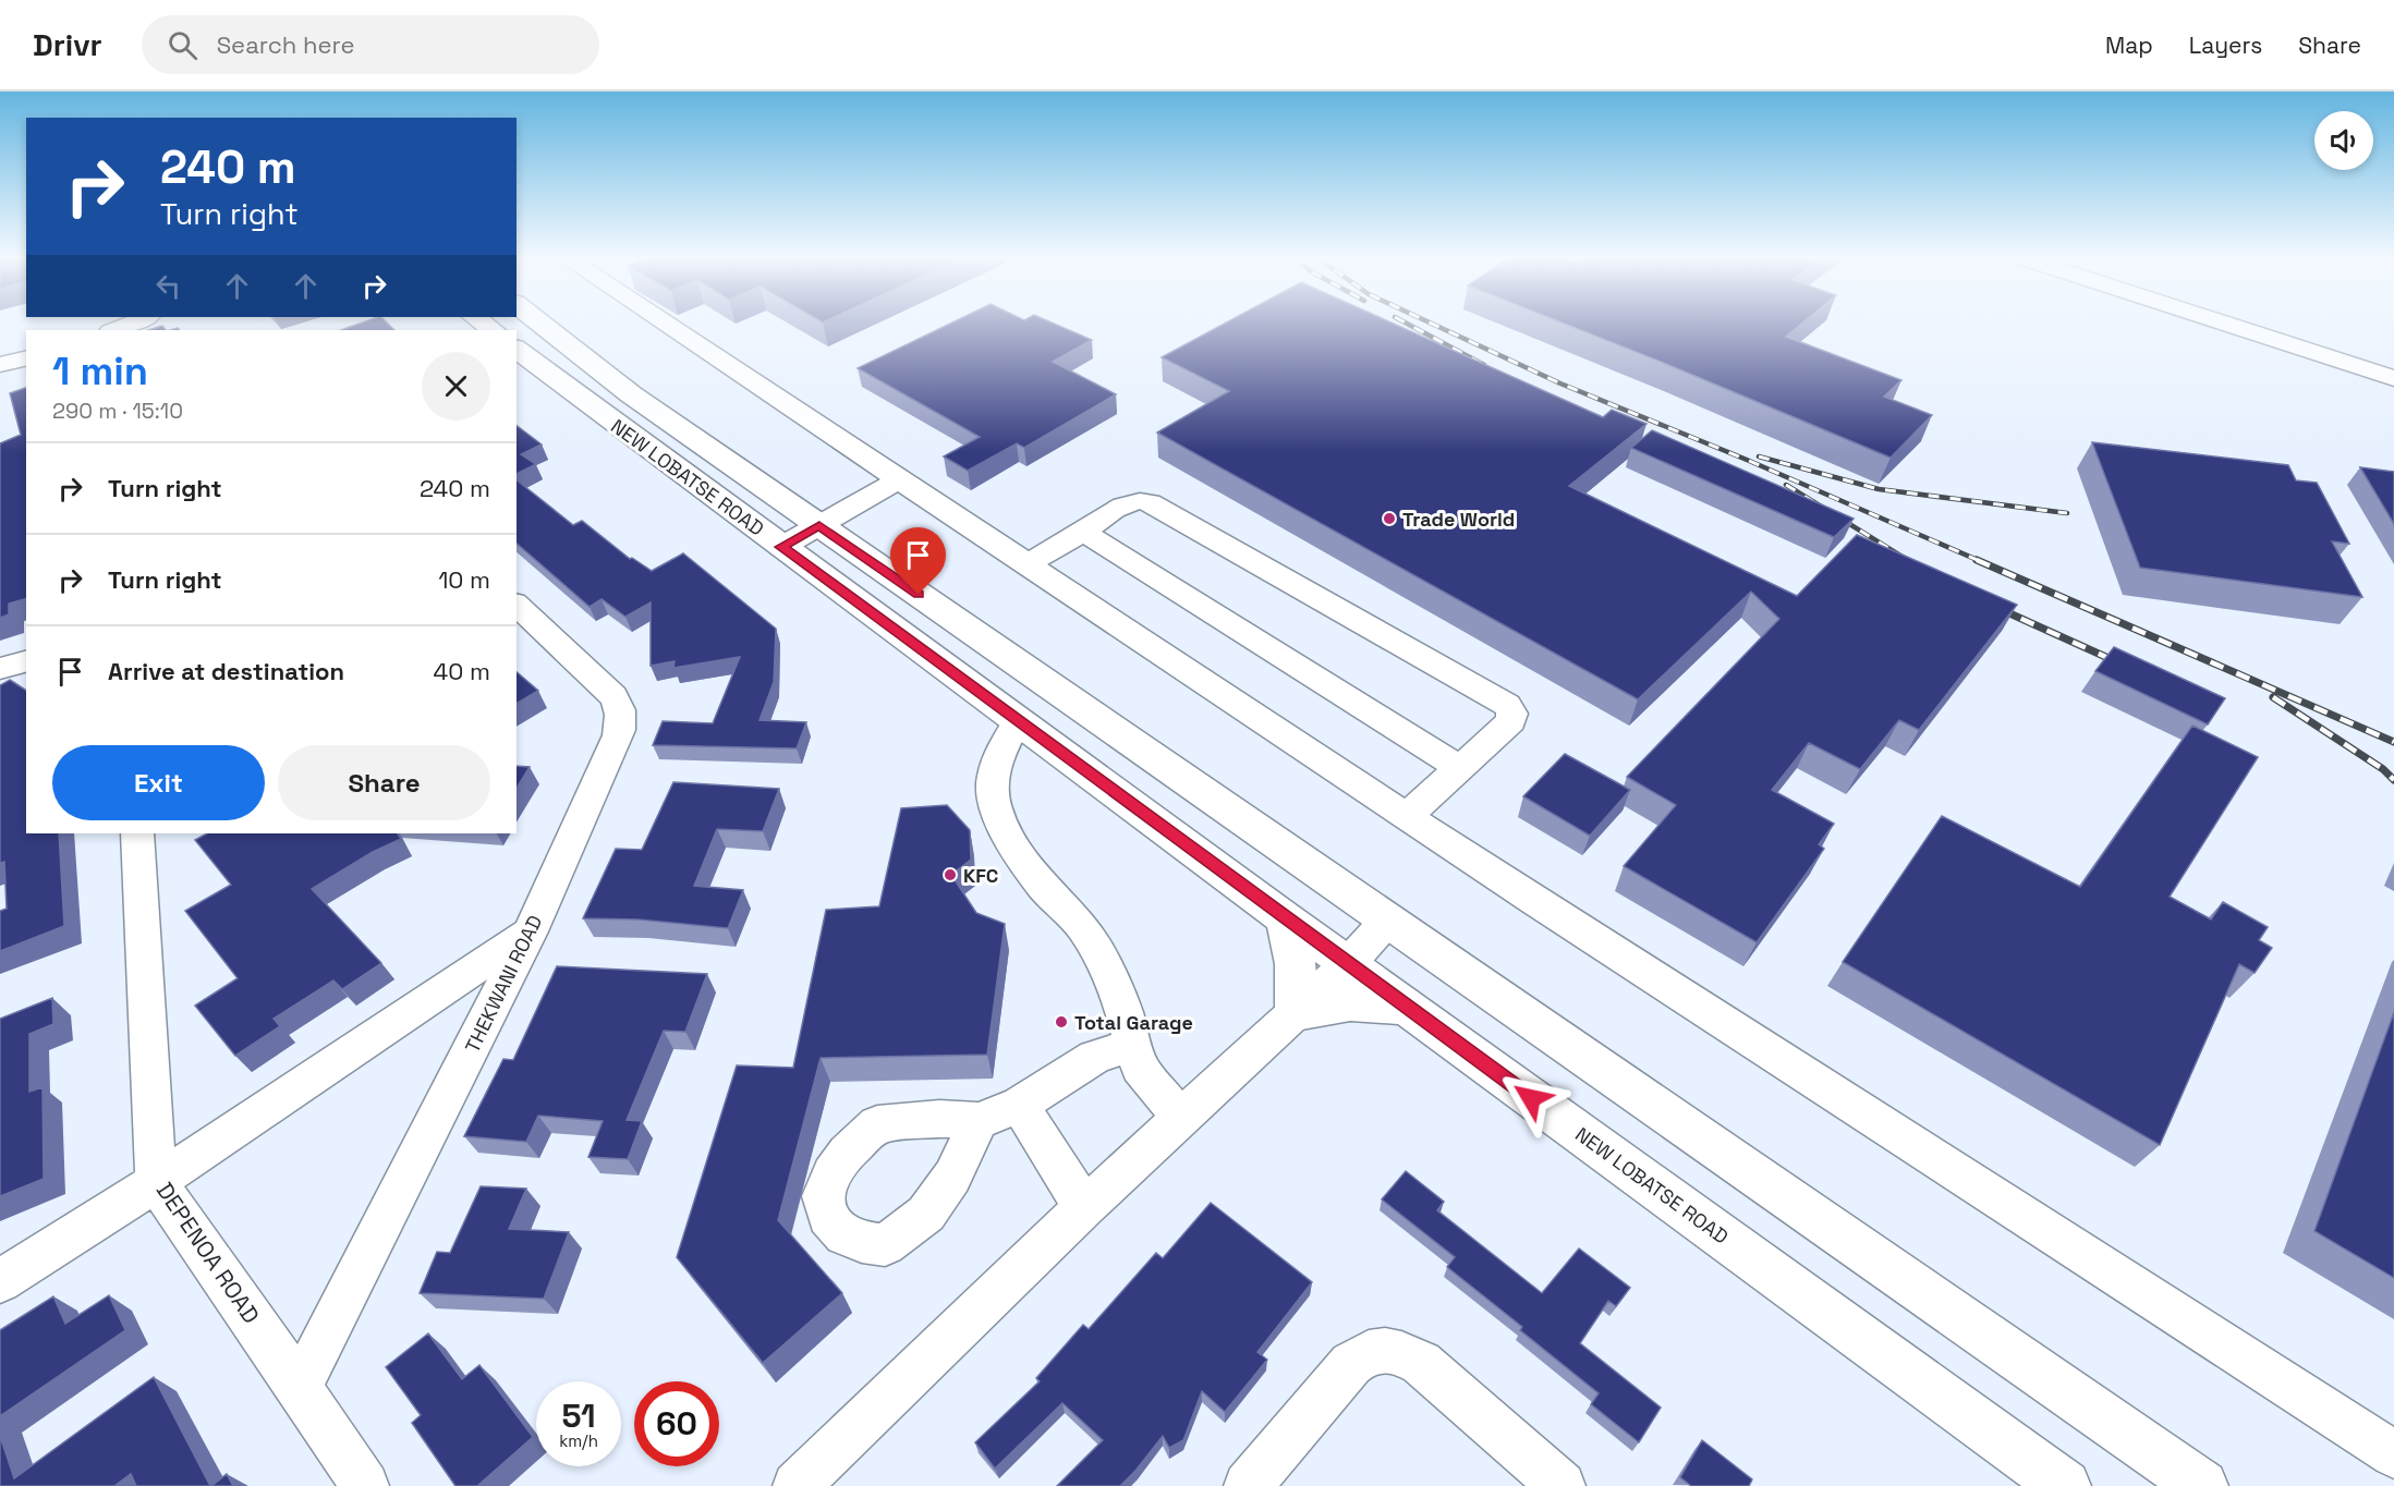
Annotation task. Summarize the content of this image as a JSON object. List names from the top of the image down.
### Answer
{
  "streets": {
    "main road": ["NEW LOBATSE ROAD"],
    "street": ["THEKWANI ROAD", "DEPENOA ROAD"]
  },
  "crossings": [
    ["THEKWANI ROAD", "DEPENOA ROAD"]
  ],
  "places": ["Trade World", "KFC", "Total Garage"],
  "page": {
    "header": "Drivr",
    "search": "Search here",
    "nav": ["Map", "Layers", "Share"],
    "turn": ["240 m", "Turn right"],
    "heading": ["1 min", "290 m · 15:10"],
    "list": [
      {
        "name": "Turn right",
        "value": "240 m"
      },
      {
        "name": "Turn right",
        "value": "10 m"
      },
      {
        "name": "Arrive at destination",
        "value": "40 m"
      }
    ],
    "buttons": ["Exit", "Share"],
    "speed": "51 km/h",
    "limit": "60"
  }
}
